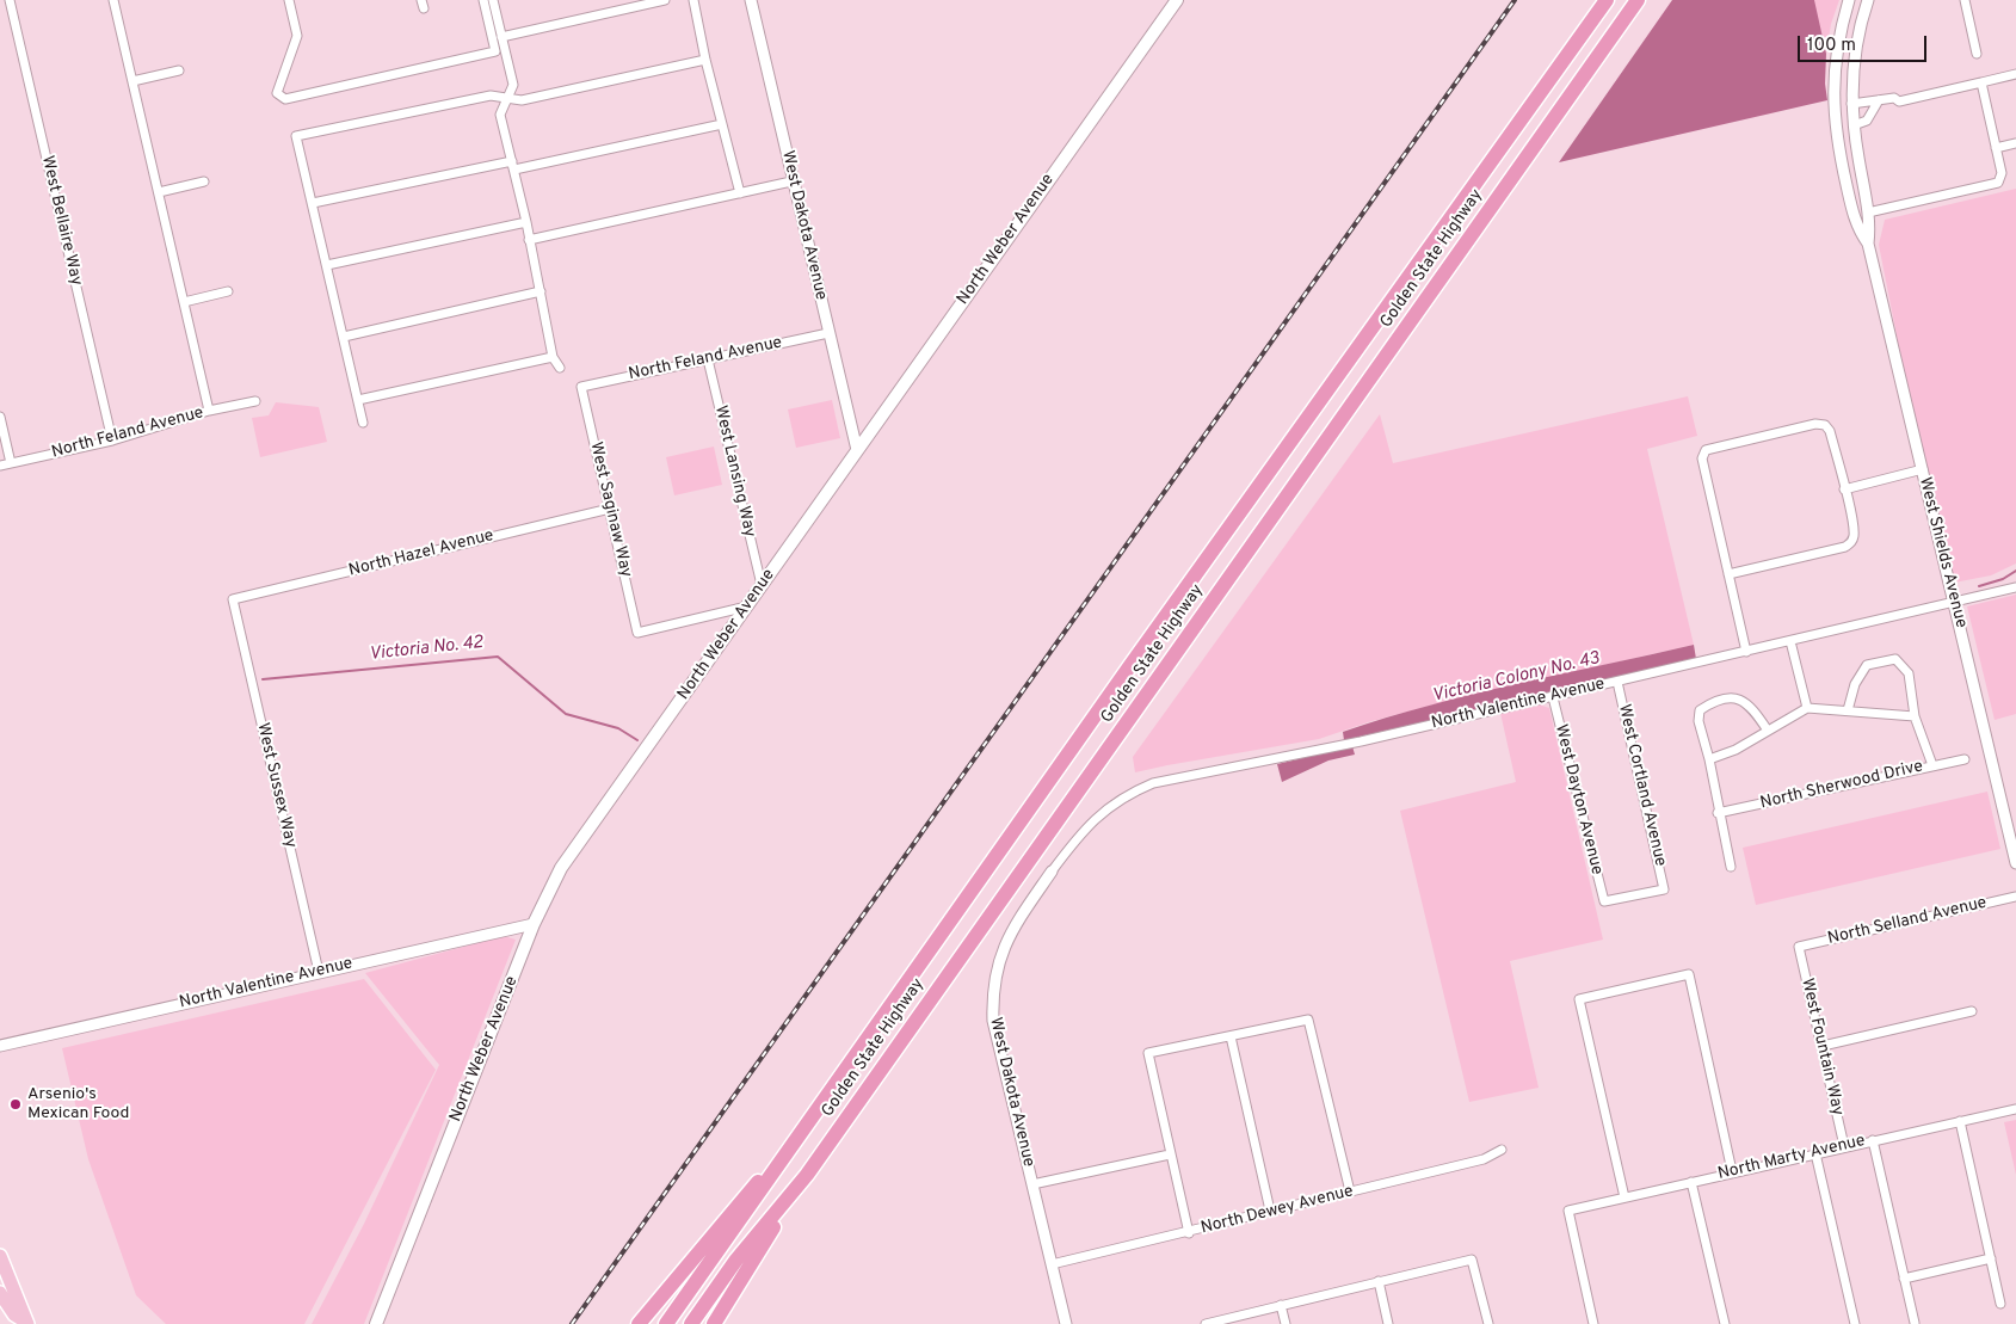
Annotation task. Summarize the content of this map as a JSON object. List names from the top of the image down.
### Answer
{
  "streets": {
    "highway": ["Golden State Highway"],
    "main road": ["North Weber Avenue"],
    "street": [
      "West Bellaire Way",
      "West Dakota Avenue",
      "North Feland Avenue",
      "West Lansing Way",
      "West Saginaw Way",
      "West Shields Avenue",
      "North Hazel Avenue",
      "North Valentine Avenue",
      "West Sussex Way",
      "West Cortland Avenue",
      "North Sherwood Drive",
      "West Dayton Avenue",
      "North Selland Avenue",
      "West Fountain Way",
      "North Marty Avenue",
      "North Dewey Avenue"
    ]
  },
  "crossings": [
    ["West Bellaire Way", "North Feland Avenue"],
    ["West Dakota Avenue", "North Weber Avenue"],
    ["West Dakota Avenue", "North Feland Avenue"],
    ["West Dakota Avenue", "North Valentine Avenue"],
    ["West Dakota Avenue", "North Dewey Avenue"],
    ["North Weber Avenue", "West Lansing Way"],
    ["North Weber Avenue", "West Saginaw Way"],
    ["North Weber Avenue", "North Valentine Avenue"],
    ["North Feland Avenue", "West Lansing Way"],
    ["North Feland Avenue", "West Saginaw Way"],
    ["West Saginaw Way", "North Hazel Avenue"],
    ["West Shields Avenue", "North Valentine Avenue"],
    ["North Hazel Avenue", "West Sussex Way"],
    ["North Valentine Avenue", "West Sussex Way"],
    ["North Valentine Avenue", "West Cortland Avenue"],
    ["North Valentine Avenue", "West Dayton Avenue"],
    ["West Cortland Avenue", "West Dayton Avenue"],
    ["North Selland Avenue", "West Fountain Way"],
    ["West Fountain Way", "North Marty Avenue"]
  ],
  "water": ["Victoria No. 42", "Victoria Colony No. 43"],
  "places": ["Arsenio's Mexican Food"],
  "scale_bar": "100 m"
}
